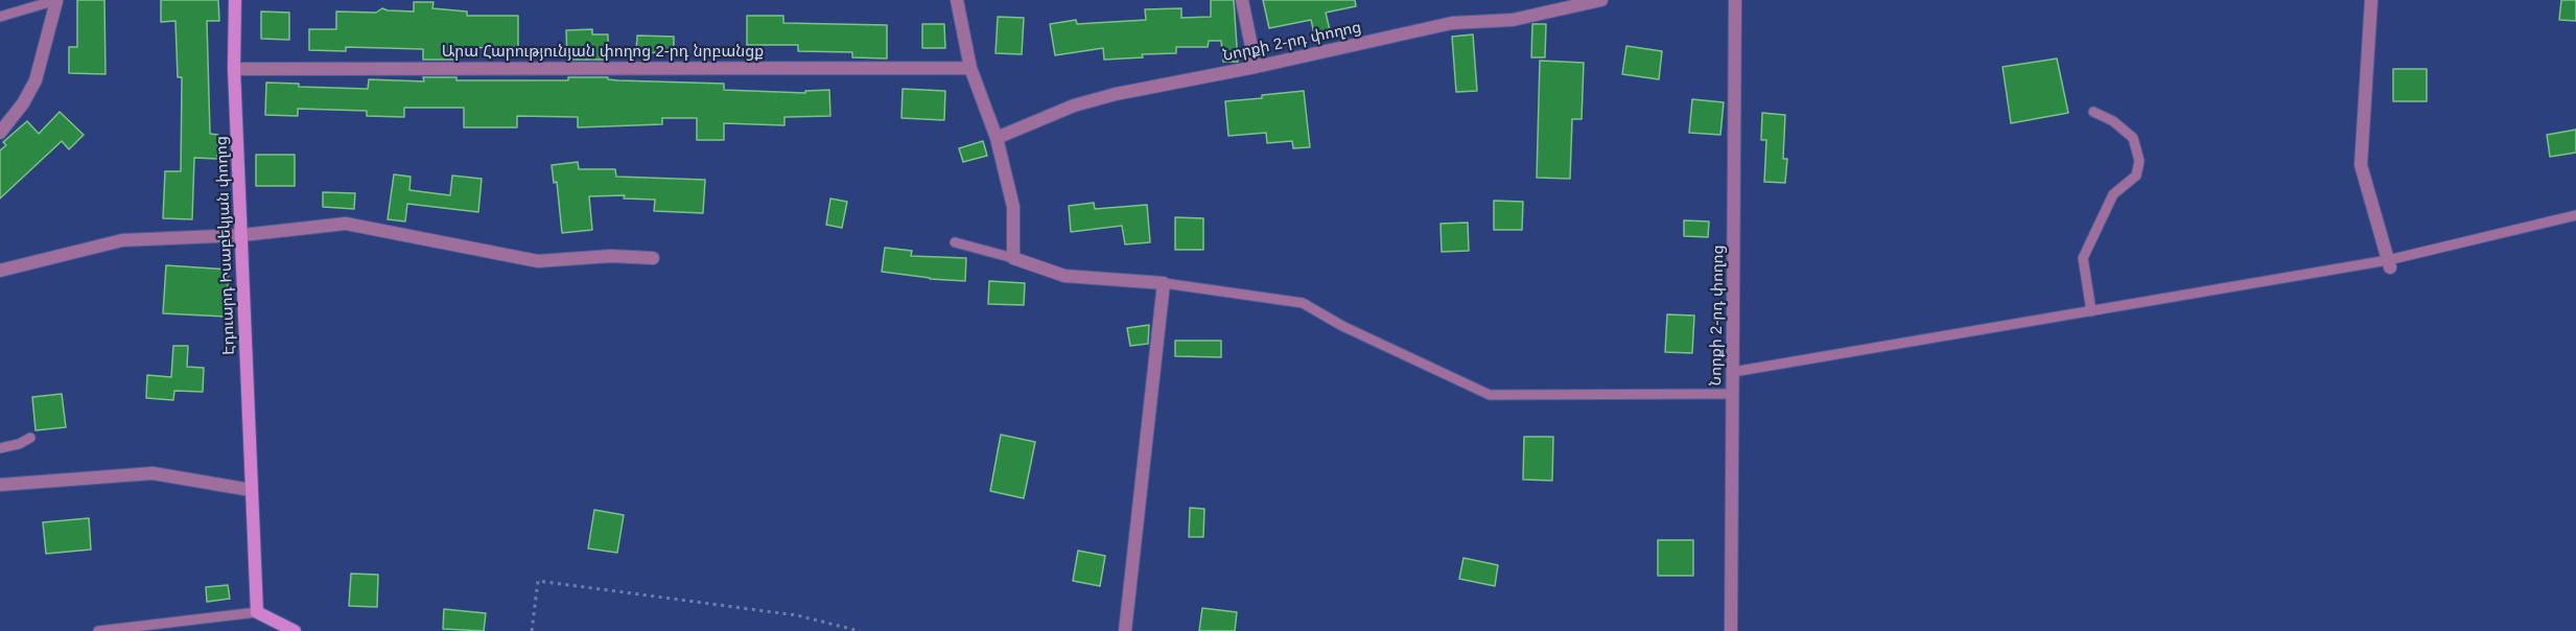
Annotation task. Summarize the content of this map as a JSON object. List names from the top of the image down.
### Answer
{
  "streets": {
    "main road": ["Էդուարդ Իսաբեկյան փողոց"],
    "street": ["Նորքի 2-րդ փողոց", "Արա Հարությունյան փողոց 2-րդ նրբանցք"]
  },
  "crossings": [
    ["Արա Հարությունյան փողոց 2-րդ նրբանցք", "Էդուարդ Իսաբեկյան փողոց"]
  ]
}
